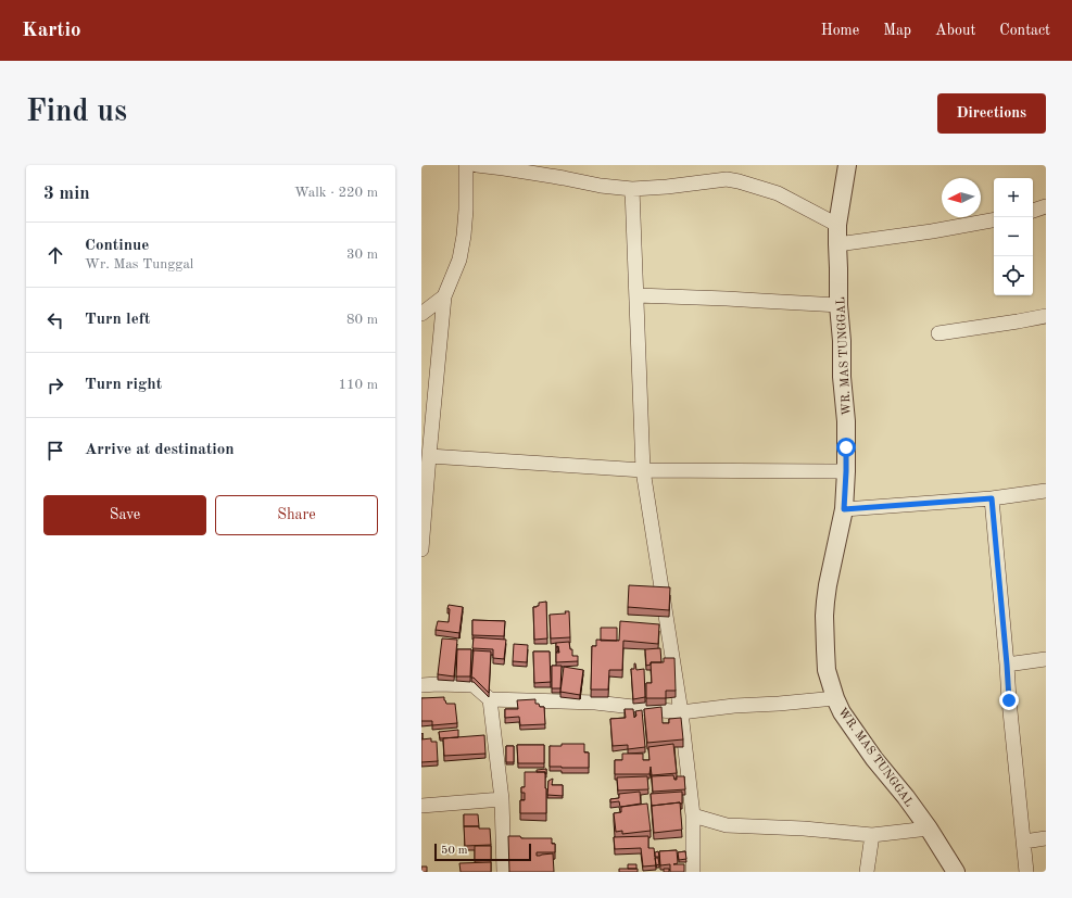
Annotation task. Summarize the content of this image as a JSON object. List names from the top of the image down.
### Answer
{
  "streets": {
    "street": ["WR. MAS TUNGGAL"]
  },
  "scale_bar": "50 m",
  "north": "left",
  "page": {
    "header": "Kartio",
    "nav": [
      "Home",
      "Map",
      "About",
      "Contact"
    ],
    "buttons": [
      "Directions",
      ["Save", "Share"]
    ],
    "title": "Find us",
    "heading": ["3 min", "Walk · 220 m"],
    "map_buttons": ["+", "−"],
    "list": [
      ["Continue", "Wr. Mas Tunggal", "30 m"],
      ["Turn left", "80 m"],
      ["Turn right", "110 m"],
      "Arrive at destination"
    ],
    "scale": "50 m"
  }
}
